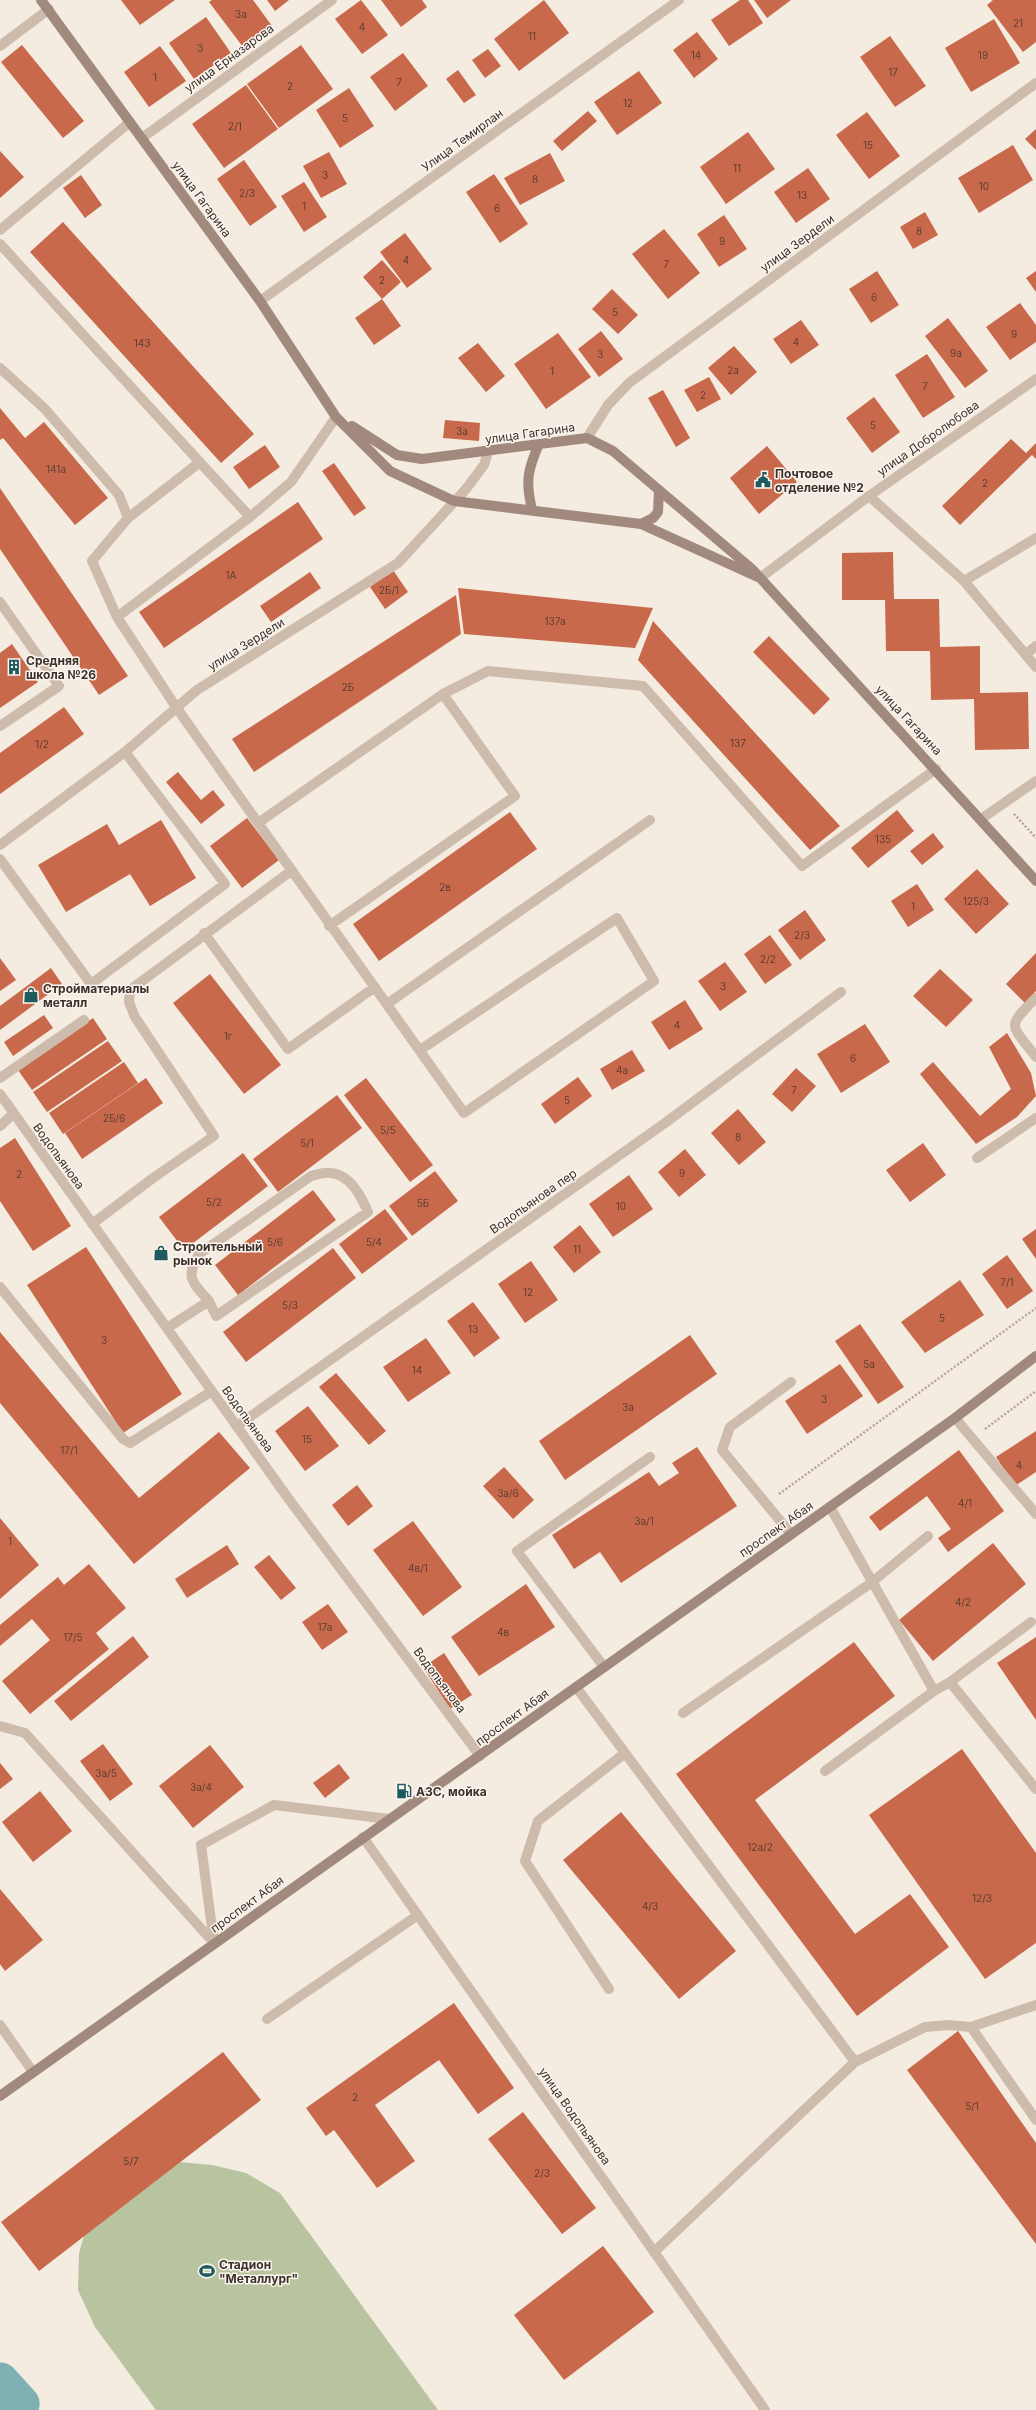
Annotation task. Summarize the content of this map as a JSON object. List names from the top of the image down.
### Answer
{
  "streets": {
    "main road": ["улица Гагарина", "проспект Абая"],
    "street": [
      "улица Ерназарова",
      "Улица Темирлан",
      "улица Зердели",
      "улица Добролюбова",
      "Водопьянова",
      "Водопьянова пер",
      "улица Водопьянова"
    ]
  },
  "crossings": [
    ["улица Ерназарова", "улица Гагарина"],
    ["Улица Темирлан", "улица Гагарина"],
    ["улица Гагарина", "улица Зердели"],
    ["улица Гагарина", "улица Добролюбова"],
    ["Водопьянова", "Водопьянова пер"],
    ["Водопьянова", "проспект Абая"],
    ["проспект Абая", "улица Водопьянова"]
  ],
  "places": {
    "public building": ["Почтовое отделение №2"],
    "building": ["Средняя школа №26"],
    "shop": ["Стройматериалы металл", "Строительный рынок"],
    "fuel station": ["АЗС, мойка"],
    "sports": ["Стадион \"Металлург\""]
  },
  "house_numbers": [
    "3а",
    "21",
    "4",
    "11",
    "3",
    "14",
    "19",
    "17",
    "1",
    "7",
    "2",
    "12",
    "5",
    "2/1",
    "15",
    "11",
    "3",
    "8",
    "10",
    "2/3",
    "13",
    "1",
    "6",
    "8",
    "9",
    "4",
    "7",
    "2",
    "6",
    "5",
    "9",
    "4",
    "143",
    "9а",
    "3",
    "2а",
    "1",
    "7",
    "2",
    "5",
    "3а",
    "141а",
    "2",
    "1А",
    "2Б/1",
    "137а",
    "2Б",
    "137",
    "1/2",
    "135",
    "2в",
    "125/3",
    "1",
    "2/3",
    "2/2",
    "3",
    "4",
    "1г",
    "6",
    "4а",
    "7",
    "5",
    "2Б/6",
    "5/5",
    "8",
    "5/1",
    "9",
    "2",
    "5/2",
    "5Б",
    "10",
    "5/6",
    "5/4",
    "11",
    "7/1",
    "12",
    "5/3",
    "5",
    "13",
    "3",
    "5а",
    "14",
    "3",
    "3а",
    "15",
    "17/1",
    "4",
    "3а/6",
    "4/1",
    "3а/1",
    "1",
    "4в/1",
    "4/2",
    "17а",
    "4в",
    "17/5",
    "3а/5",
    "3а/4",
    "12а/2",
    "12/3",
    "4/3",
    "2",
    "5/1",
    "5/7",
    "2/3"
  ]
}
